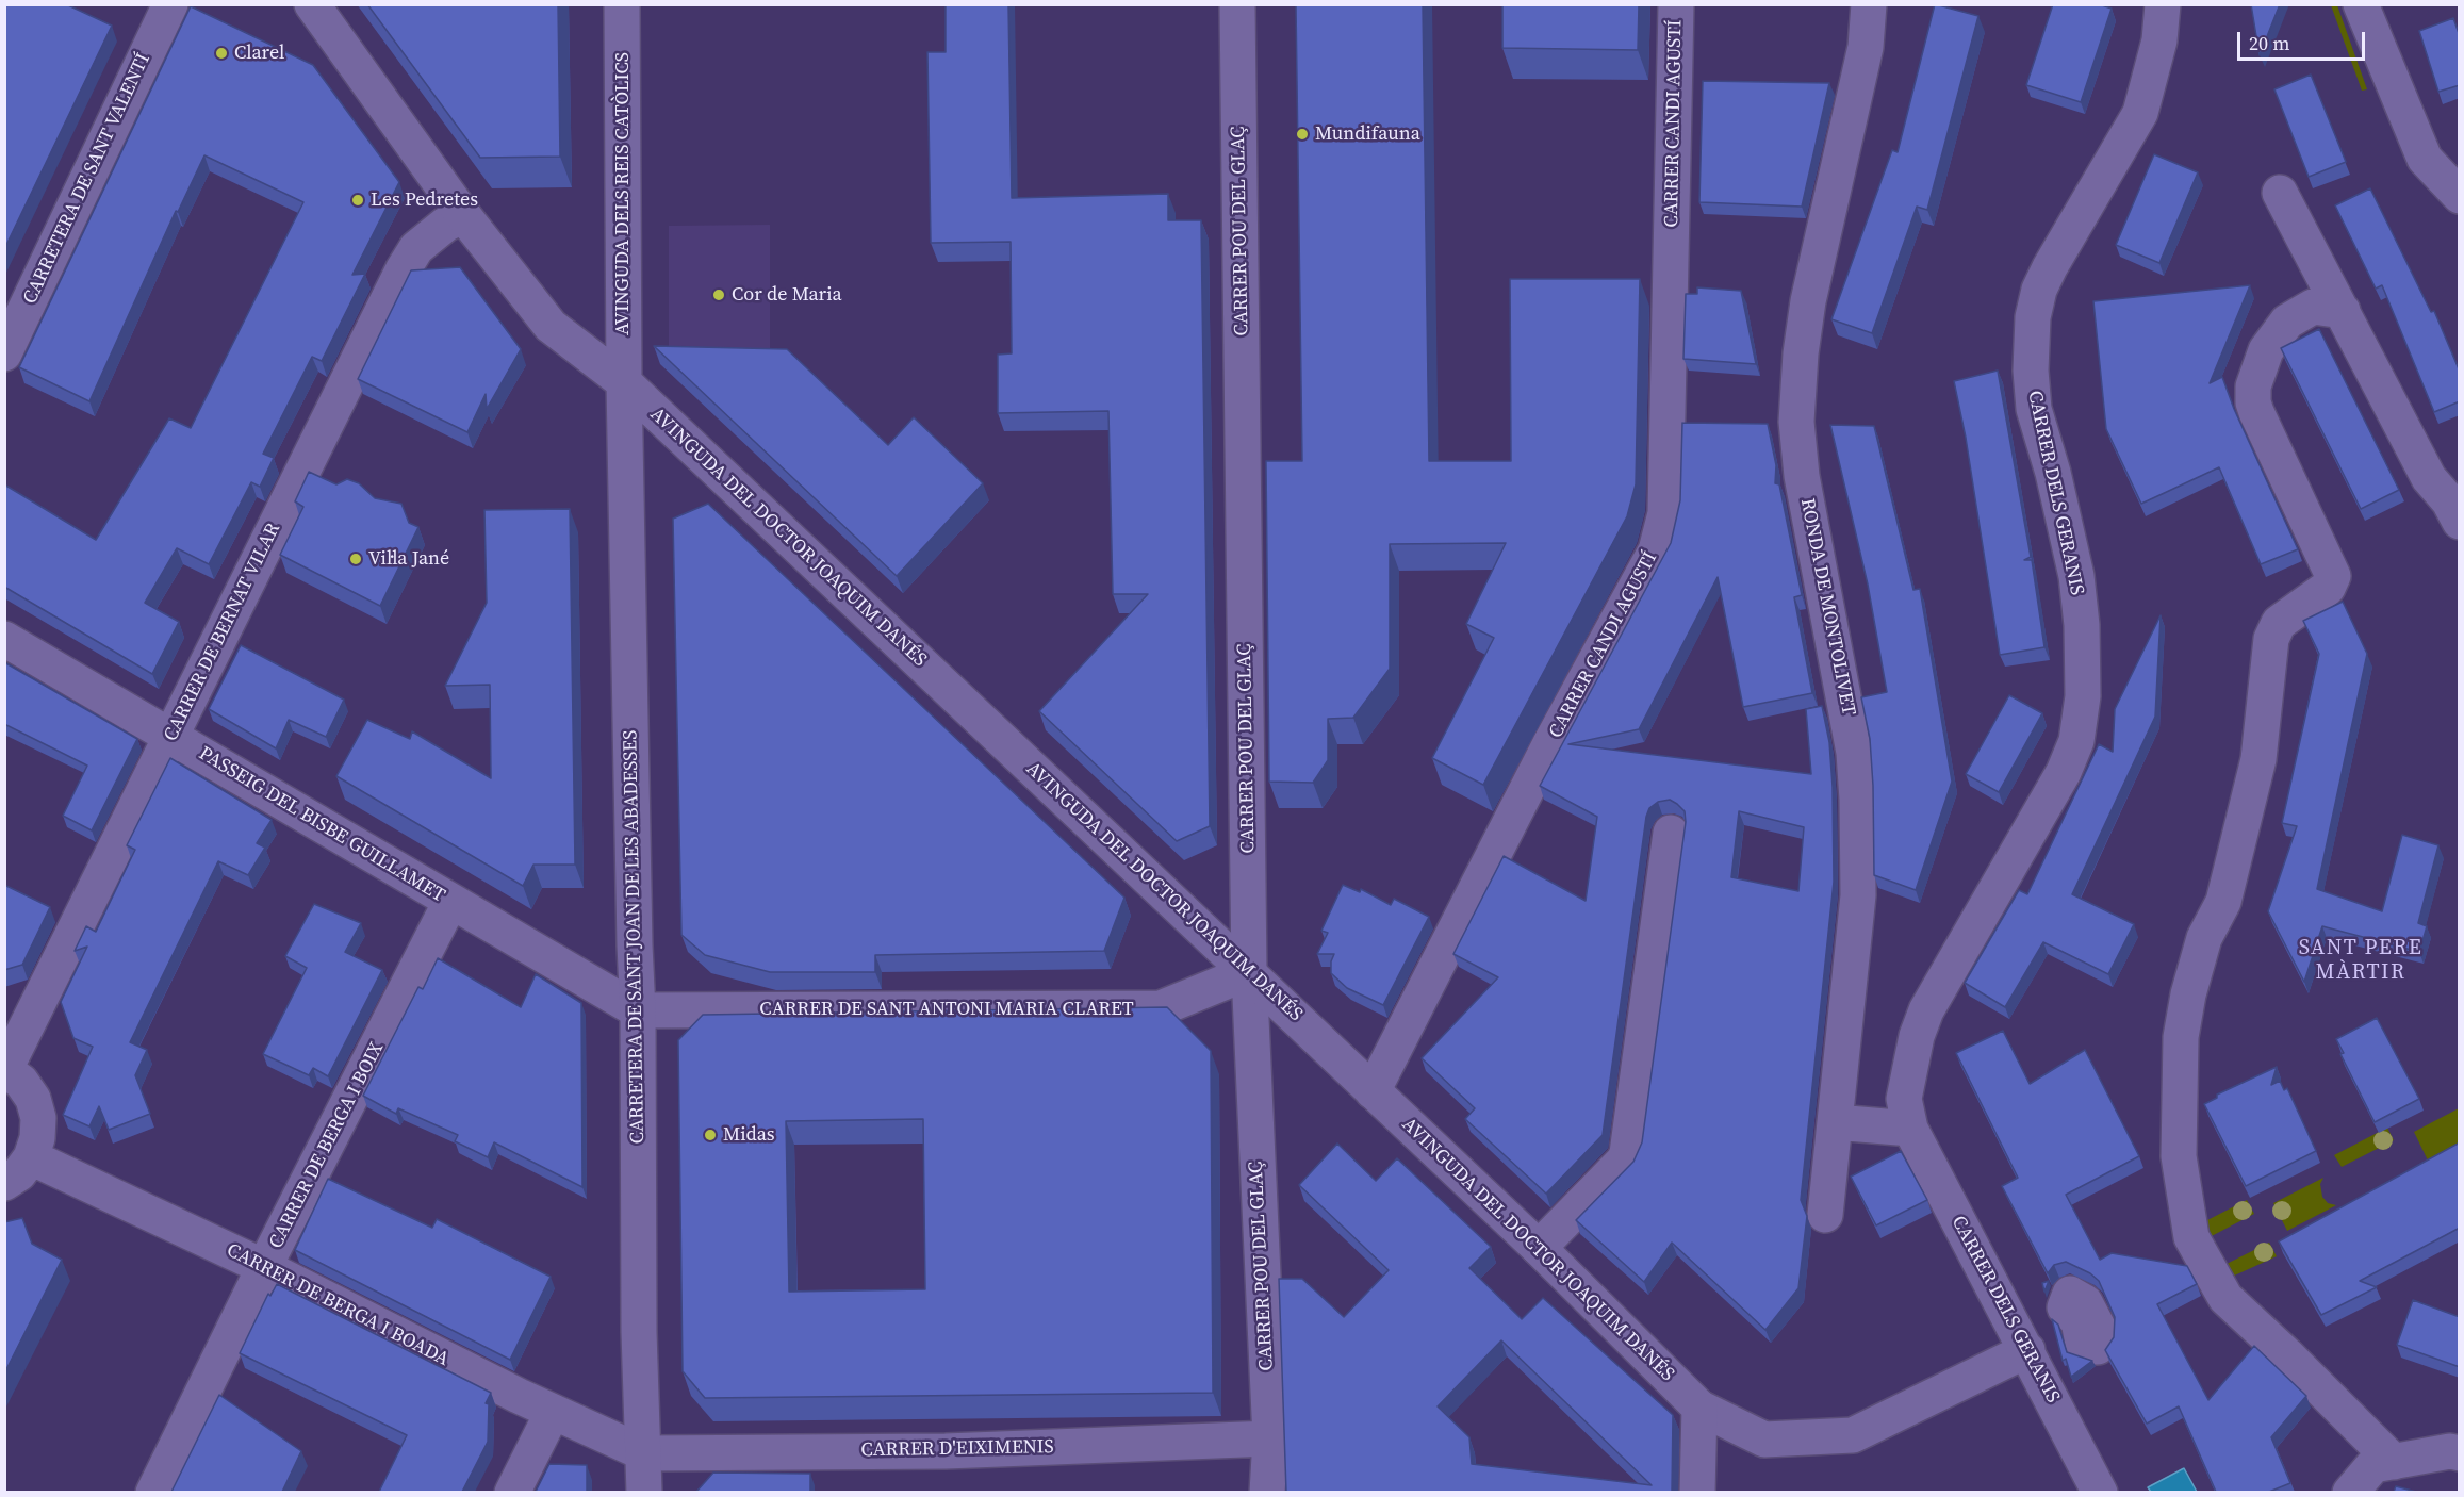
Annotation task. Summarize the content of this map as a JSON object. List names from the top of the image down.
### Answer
{
  "streets": {
    "street": [
      "CARRER CANDI AGUSTÍ",
      "CARRETERA DE SANT VALENTÍ",
      "AVINGUDA DELS REIS CATÒLICS",
      "CARRER POU DEL GLAÇ",
      "CARRER DELS GERANIS",
      "AVINGUDA DEL DOCTOR JOAQUIM DANÉS",
      "RONDA DE MONTOLIVET",
      "CARRER DE BERNAT VILAR",
      "PASSEIG DEL BISBE GUILLAMET",
      "CARRETERA DE SANT JOAN DE LES ABADESSES",
      "CARRER DE SANT ANTONI MARIA CLARET",
      "CARRER DE BERGA I BOIX",
      "CARRER DE BERGA I BOADA",
      "CARRER D'EIXIMENIS"
    ]
  },
  "crossings": [
    ["CARRER CANDI AGUSTÍ", "AVINGUDA DEL DOCTOR JOAQUIM DANÉS"],
    ["AVINGUDA DELS REIS CATÒLICS", "AVINGUDA DEL DOCTOR JOAQUIM DANÉS"],
    ["AVINGUDA DELS REIS CATÒLICS", "CARRETERA DE SANT JOAN DE LES ABADESSES"],
    ["CARRER POU DEL GLAÇ", "AVINGUDA DEL DOCTOR JOAQUIM DANÉS"],
    ["CARRER POU DEL GLAÇ", "CARRER DE SANT ANTONI MARIA CLARET"],
    ["CARRER POU DEL GLAÇ", "CARRER D'EIXIMENIS"],
    ["CARRER DELS GERANIS", "AVINGUDA DEL DOCTOR JOAQUIM DANÉS"],
    ["AVINGUDA DEL DOCTOR JOAQUIM DANÉS", "CARRER DE BERNAT VILAR"],
    ["AVINGUDA DEL DOCTOR JOAQUIM DANÉS", "CARRETERA DE SANT JOAN DE LES ABADESSES"],
    ["AVINGUDA DEL DOCTOR JOAQUIM DANÉS", "CARRER DE SANT ANTONI MARIA CLARET"],
    ["CARRER DE BERNAT VILAR", "PASSEIG DEL BISBE GUILLAMET"],
    ["PASSEIG DEL BISBE GUILLAMET", "CARRETERA DE SANT JOAN DE LES ABADESSES"],
    ["PASSEIG DEL BISBE GUILLAMET", "CARRER DE SANT ANTONI MARIA CLARET"],
    ["PASSEIG DEL BISBE GUILLAMET", "CARRER DE BERGA I BOIX"],
    ["CARRETERA DE SANT JOAN DE LES ABADESSES", "CARRER DE SANT ANTONI MARIA CLARET"],
    ["CARRETERA DE SANT JOAN DE LES ABADESSES", "CARRER DE BERGA I BOADA"],
    ["CARRETERA DE SANT JOAN DE LES ABADESSES", "CARRER D'EIXIMENIS"],
    ["CARRER DE BERGA I BOIX", "CARRER DE BERGA I BOADA"],
    ["CARRER DE BERGA I BOADA", "CARRER D'EIXIMENIS"]
  ],
  "districts": ["SANT PERE MÀRTIR"],
  "places": [
    "Clarel",
    "Mundifauna",
    "Les Pedretes",
    "Cor de Maria",
    "Vil·la Jané",
    "Midas"
  ],
  "scale_bar": "20 m"
}
